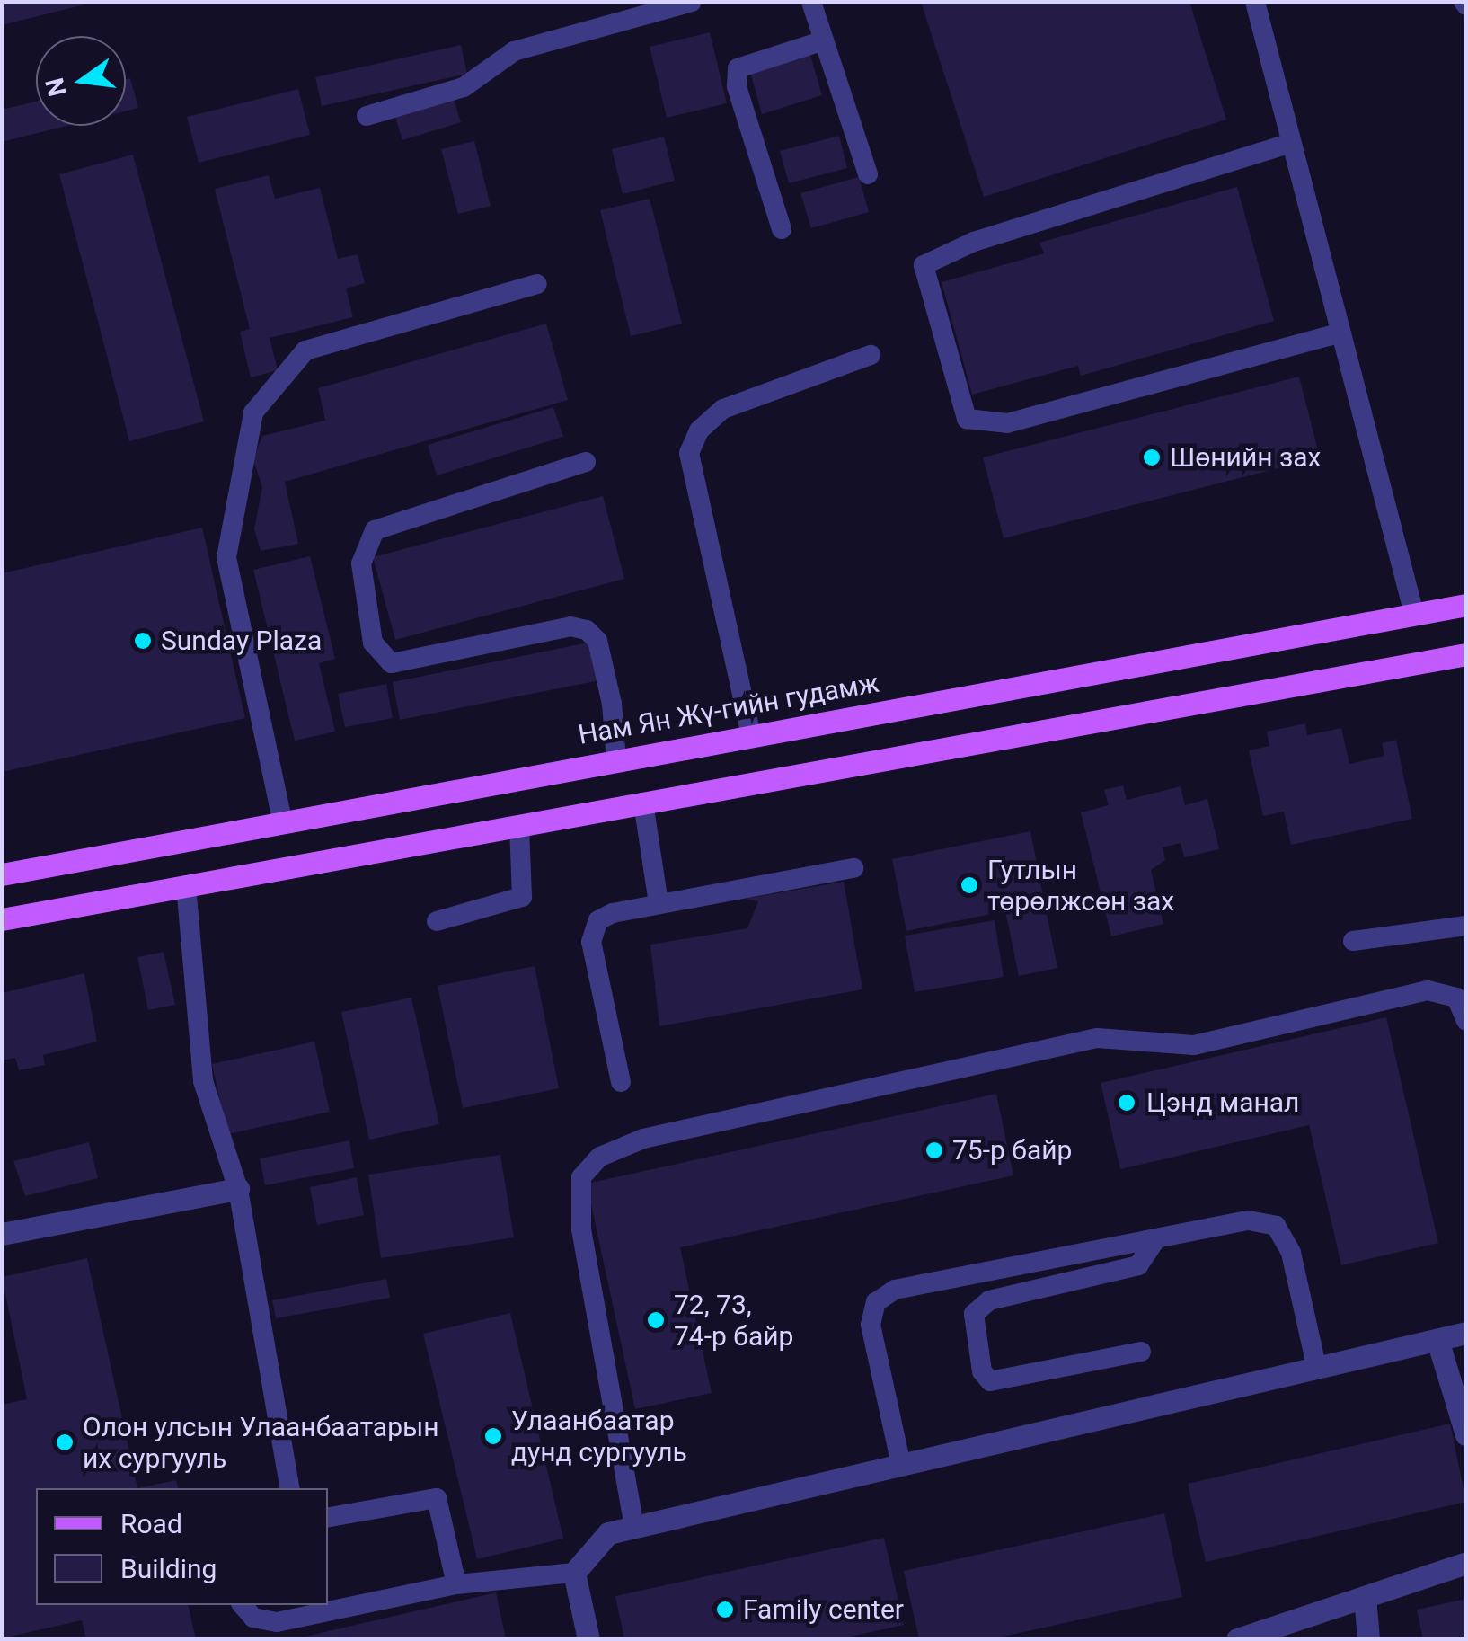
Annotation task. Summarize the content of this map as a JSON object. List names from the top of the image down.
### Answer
{
  "streets": {
    "main road": ["Нам Ян Жү-гийн гудамж"]
  },
  "places": [
    "Шөнийн зах",
    "Sunday Plaza",
    "Гутлын төрөлжсөн зах",
    "Цэнд манал",
    "75-р байр",
    "72, 73, 74-р байр",
    "Улаанбаатар дунд сургууль",
    "Олон улсын Улаанбаатарын их сургууль",
    "Family center"
  ],
  "legend": ["Road", "Building"],
  "north": "left"
}
